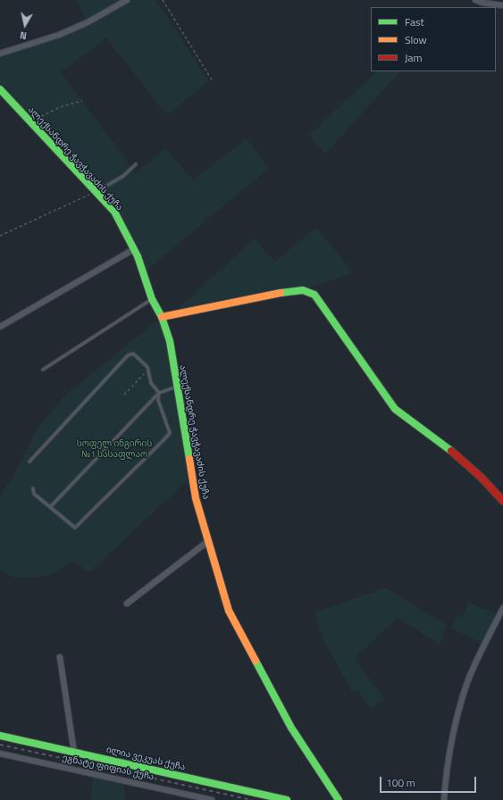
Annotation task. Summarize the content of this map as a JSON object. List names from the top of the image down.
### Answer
{
  "streets": {
    "street": ["ალექსანდრე ჭავჭავაძის ქუჩა", "ილია ვეკუას ქუჩა", "ეგნატე ფიფიას ქუჩა"]
  },
  "parks": ["სოფელ ინგირის №1 სასაფლაო"],
  "legend": ["Fast", "Slow", "Jam"],
  "scale_bar": "100 m",
  "north": "bottom"
}
